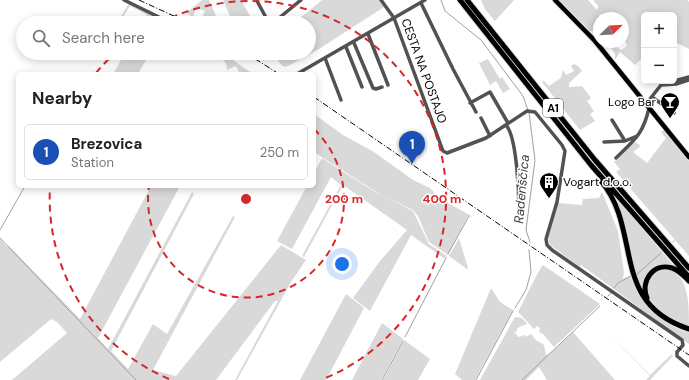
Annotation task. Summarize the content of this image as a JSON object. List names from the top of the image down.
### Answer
{
  "streets": {
    "highway": ["A1"],
    "street": ["CESTA NA POSTAJO"]
  },
  "water": ["Radenščica"],
  "places": {
    "bar": ["Logo Bar"],
    "building": ["Vogart d.o.o."]
  },
  "north": "top right",
  "page": {
    "map_buttons": ["+", "−"],
    "search": "Search here",
    "heading": "Nearby",
    "list": [
      {
        "mark": "1",
        "name": "Brezovica",
        "note": "Station",
        "value": "250 m"
      }
    ],
    "pins": "1"
  },
  "rings": ["200 m", "400 m"]
}
